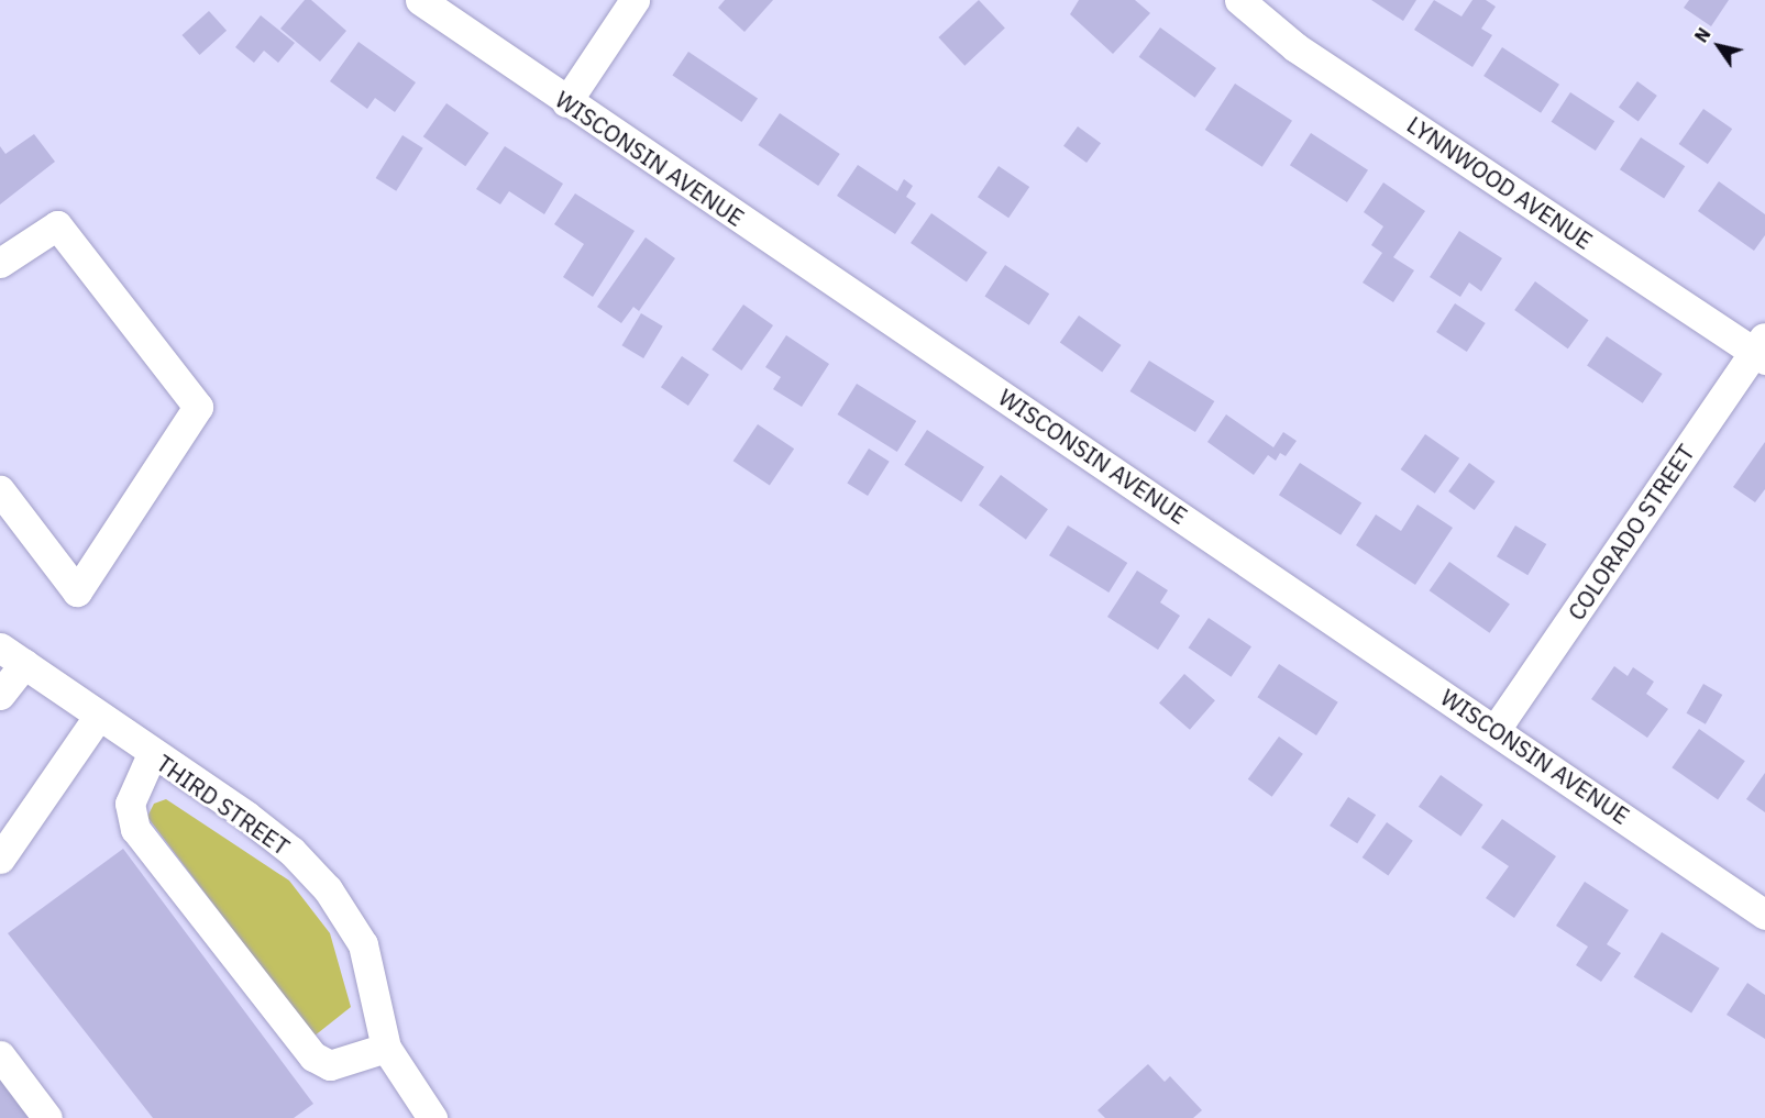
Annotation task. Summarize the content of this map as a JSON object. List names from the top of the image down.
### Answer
{
  "streets": {
    "street": [
      "WISCONSIN AVENUE",
      "LYNNWOOD AVENUE",
      "COLORADO STREET",
      "THIRD STREET"
    ]
  },
  "crossings": [
    ["WISCONSIN AVENUE", "COLORADO STREET"],
    ["LYNNWOOD AVENUE", "COLORADO STREET"]
  ],
  "north": "top left"
}
